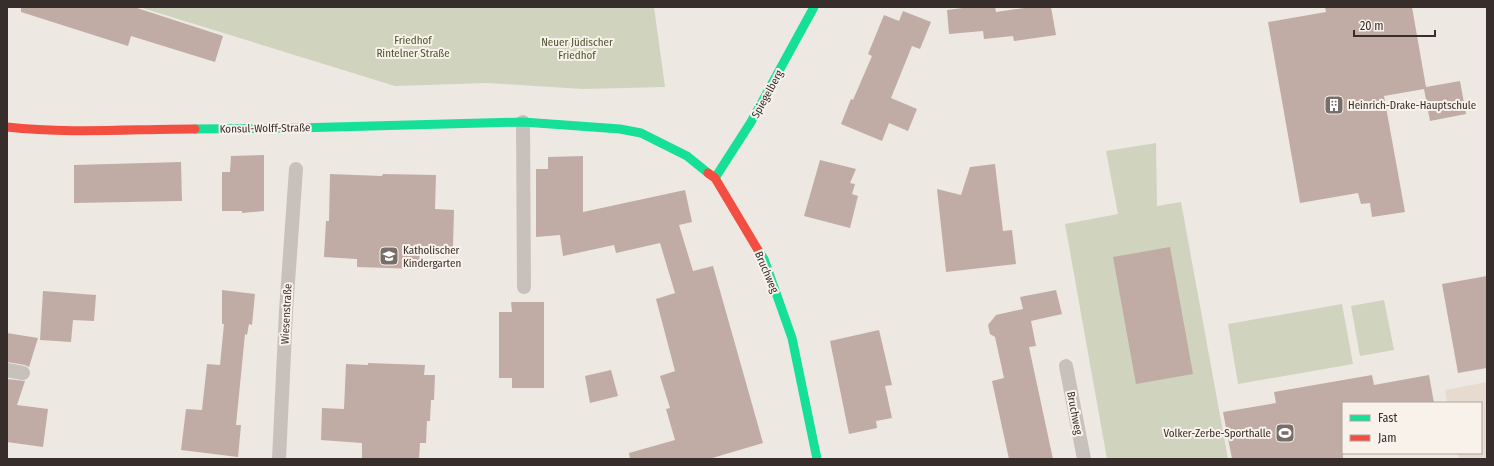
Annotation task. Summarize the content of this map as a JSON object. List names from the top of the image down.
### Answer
{
  "streets": {
    "main road": ["Spiegelberg", "Konsul-Wolff-Straße", "Bruchweg"],
    "lane": ["Wiesenstraße"]
  },
  "crossings": [
    ["Spiegelberg", "Bruchweg"],
    ["Konsul-Wolff-Straße", "Bruchweg"]
  ],
  "parks": ["Friedhof Rintelner Straße", "Neuer Jüdischer Friedhof"],
  "places": {
    "building": ["Heinrich-Drake-Hauptschule"],
    "school or university": ["Katholischer Kindergarten"],
    "sports": ["Volker-Zerbe-Sporthalle"]
  },
  "legend": ["Fast", "Jam"],
  "scale_bar": "20 m"
}
